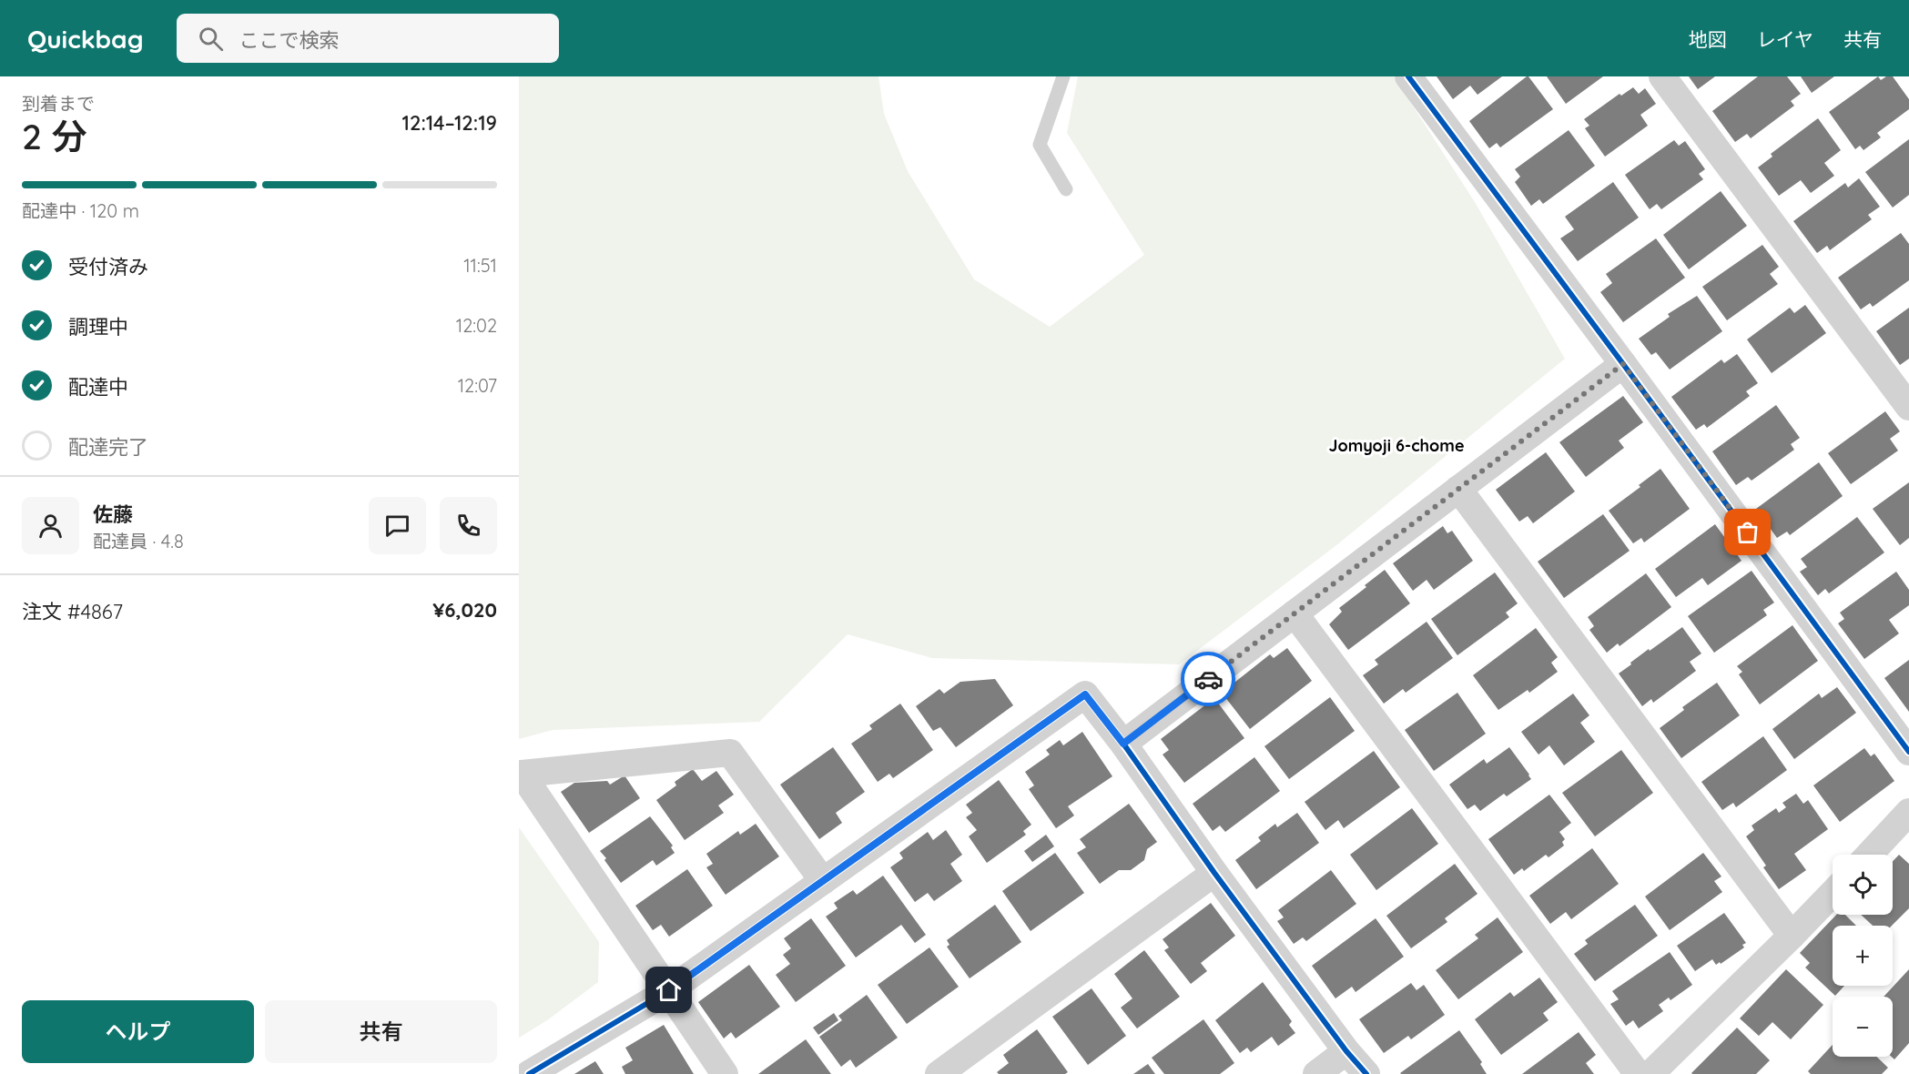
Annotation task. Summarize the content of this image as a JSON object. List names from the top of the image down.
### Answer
{
  "districts": ["Jomyoji 6-chome"],
  "page": {
    "header": "Quickbag",
    "search": "ここで検索",
    "nav": ["地図", "レイヤ", "共有"],
    "heading": ["2 分", "到着まで", "12:14–12:19"],
    "panel": [
      "佐藤",
      "配達員 · 4.8",
      "注文 #4867",
      "¥6,020"
    ],
    "bar": "配達中 · 120 m",
    "list": [
      ["受付済み", "11:51"],
      ["調理中", "12:02"],
      ["配達中", "12:07"],
      "配達完了"
    ],
    "map_buttons": ["+", "−"],
    "buttons": ["ヘルプ", "共有"]
  }
}
